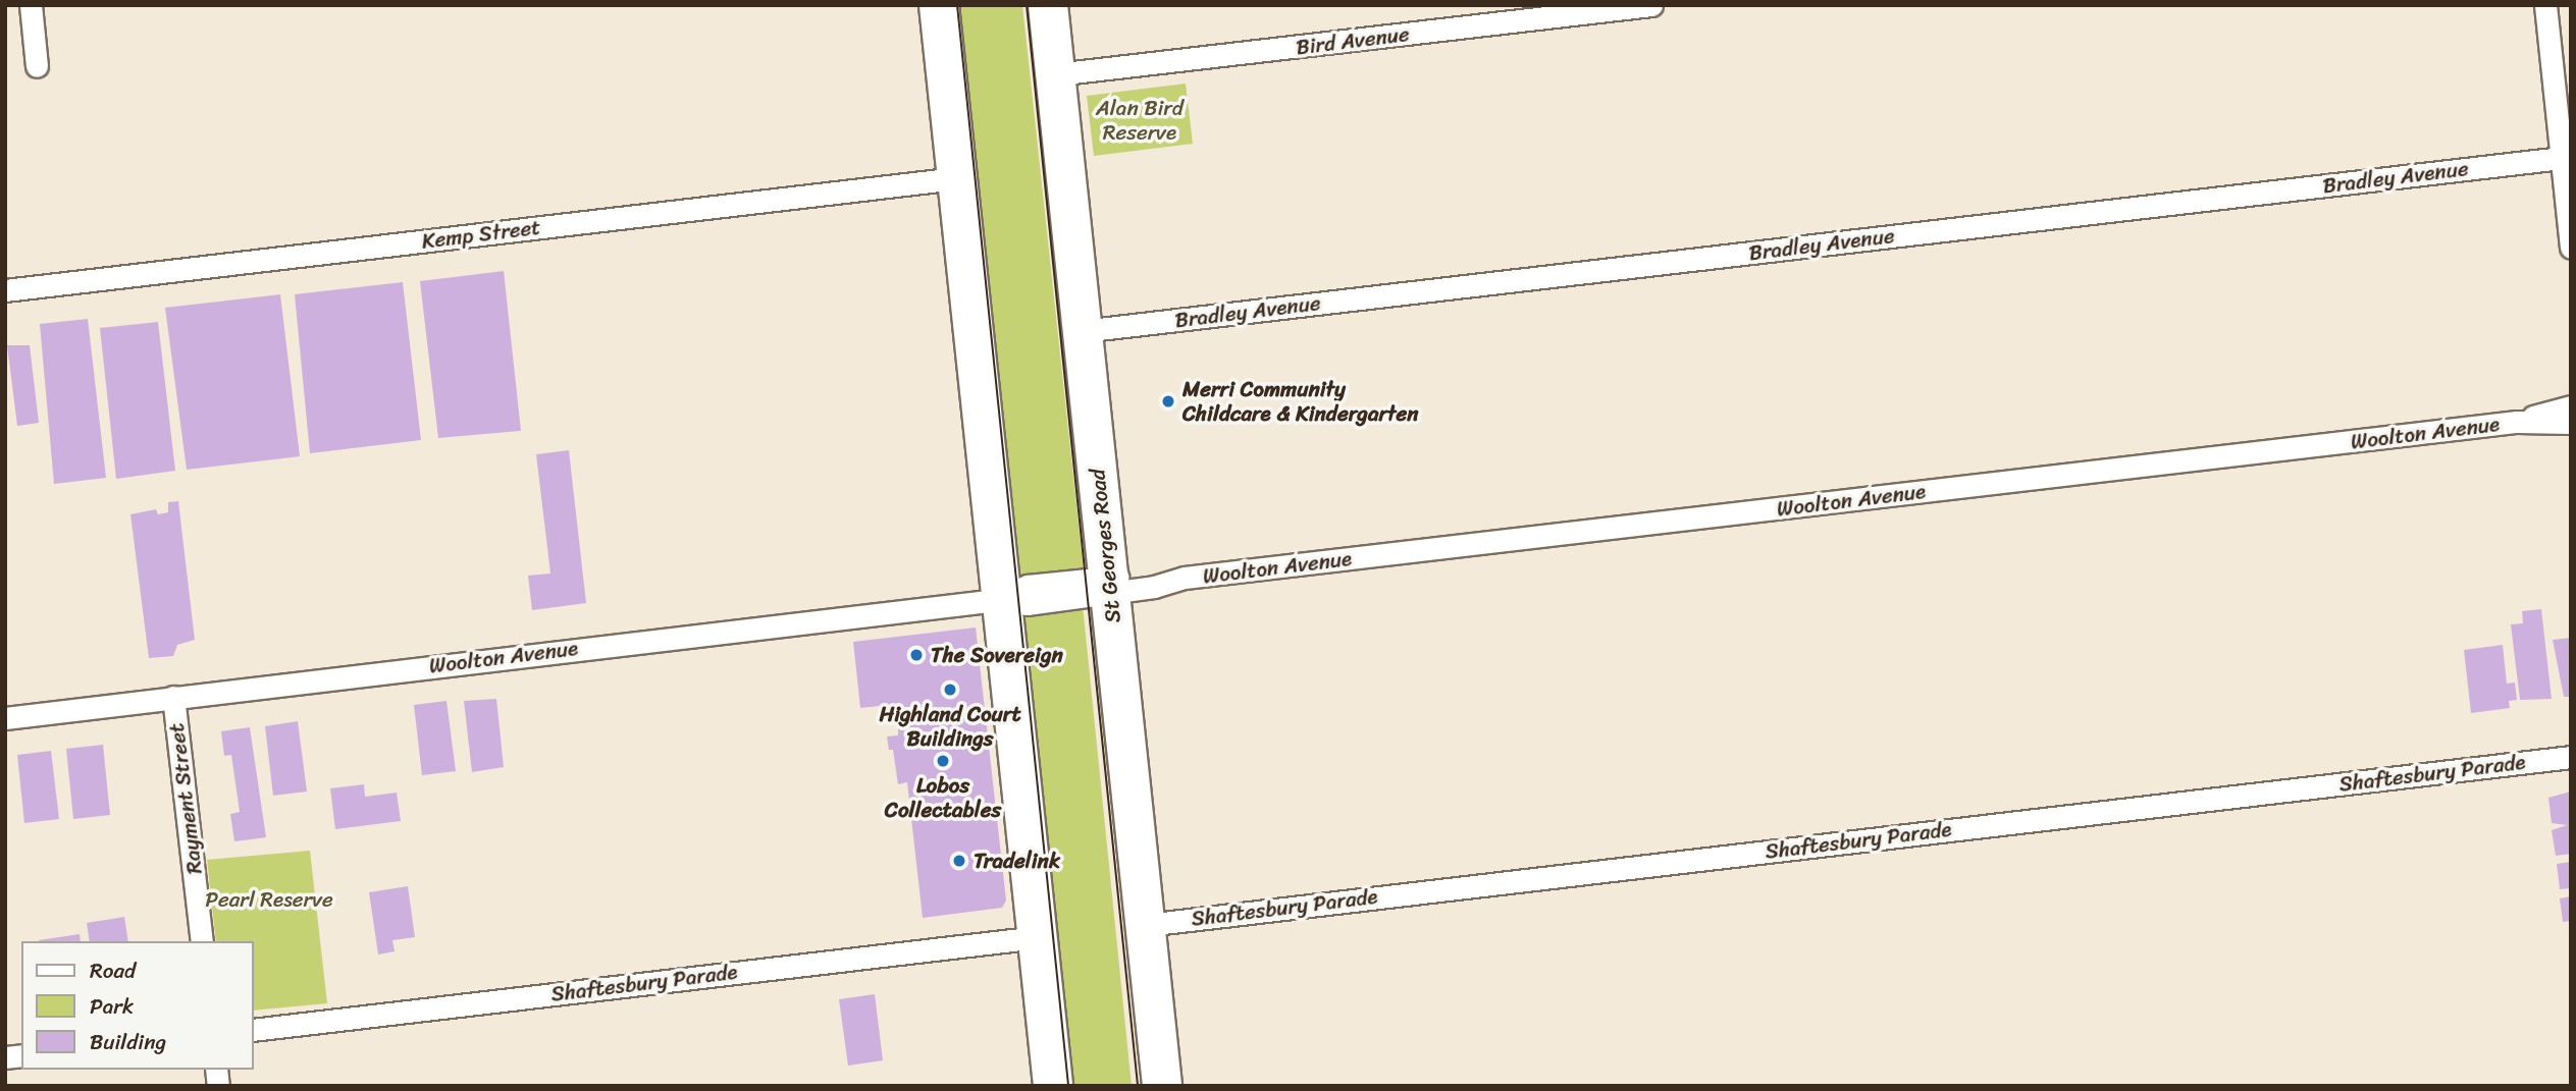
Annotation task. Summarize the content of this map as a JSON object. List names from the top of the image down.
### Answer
{
  "streets": {
    "highway": ["St Georges Road"],
    "street": [
      "Bird Avenue",
      "Bradley Avenue",
      "Kemp Street",
      "Woolton Avenue",
      "Shaftesbury Parade",
      "Rayment Street"
    ]
  },
  "crossings": [
    ["Bird Avenue", "St Georges Road"],
    ["Bradley Avenue", "St Georges Road"],
    ["Woolton Avenue", "St Georges Road"],
    ["Woolton Avenue", "Rayment Street"],
    ["St Georges Road", "Shaftesbury Parade"]
  ],
  "parks": ["Alan Bird Reserve", "Pearl Reserve"],
  "places": [
    "Merri Community Childcare & Kindergarten",
    "The Sovereign",
    "Highland Court Buildings",
    "Lobos Collectables",
    "Tradelink"
  ],
  "legend": ["Road", "Park", "Building"]
}
